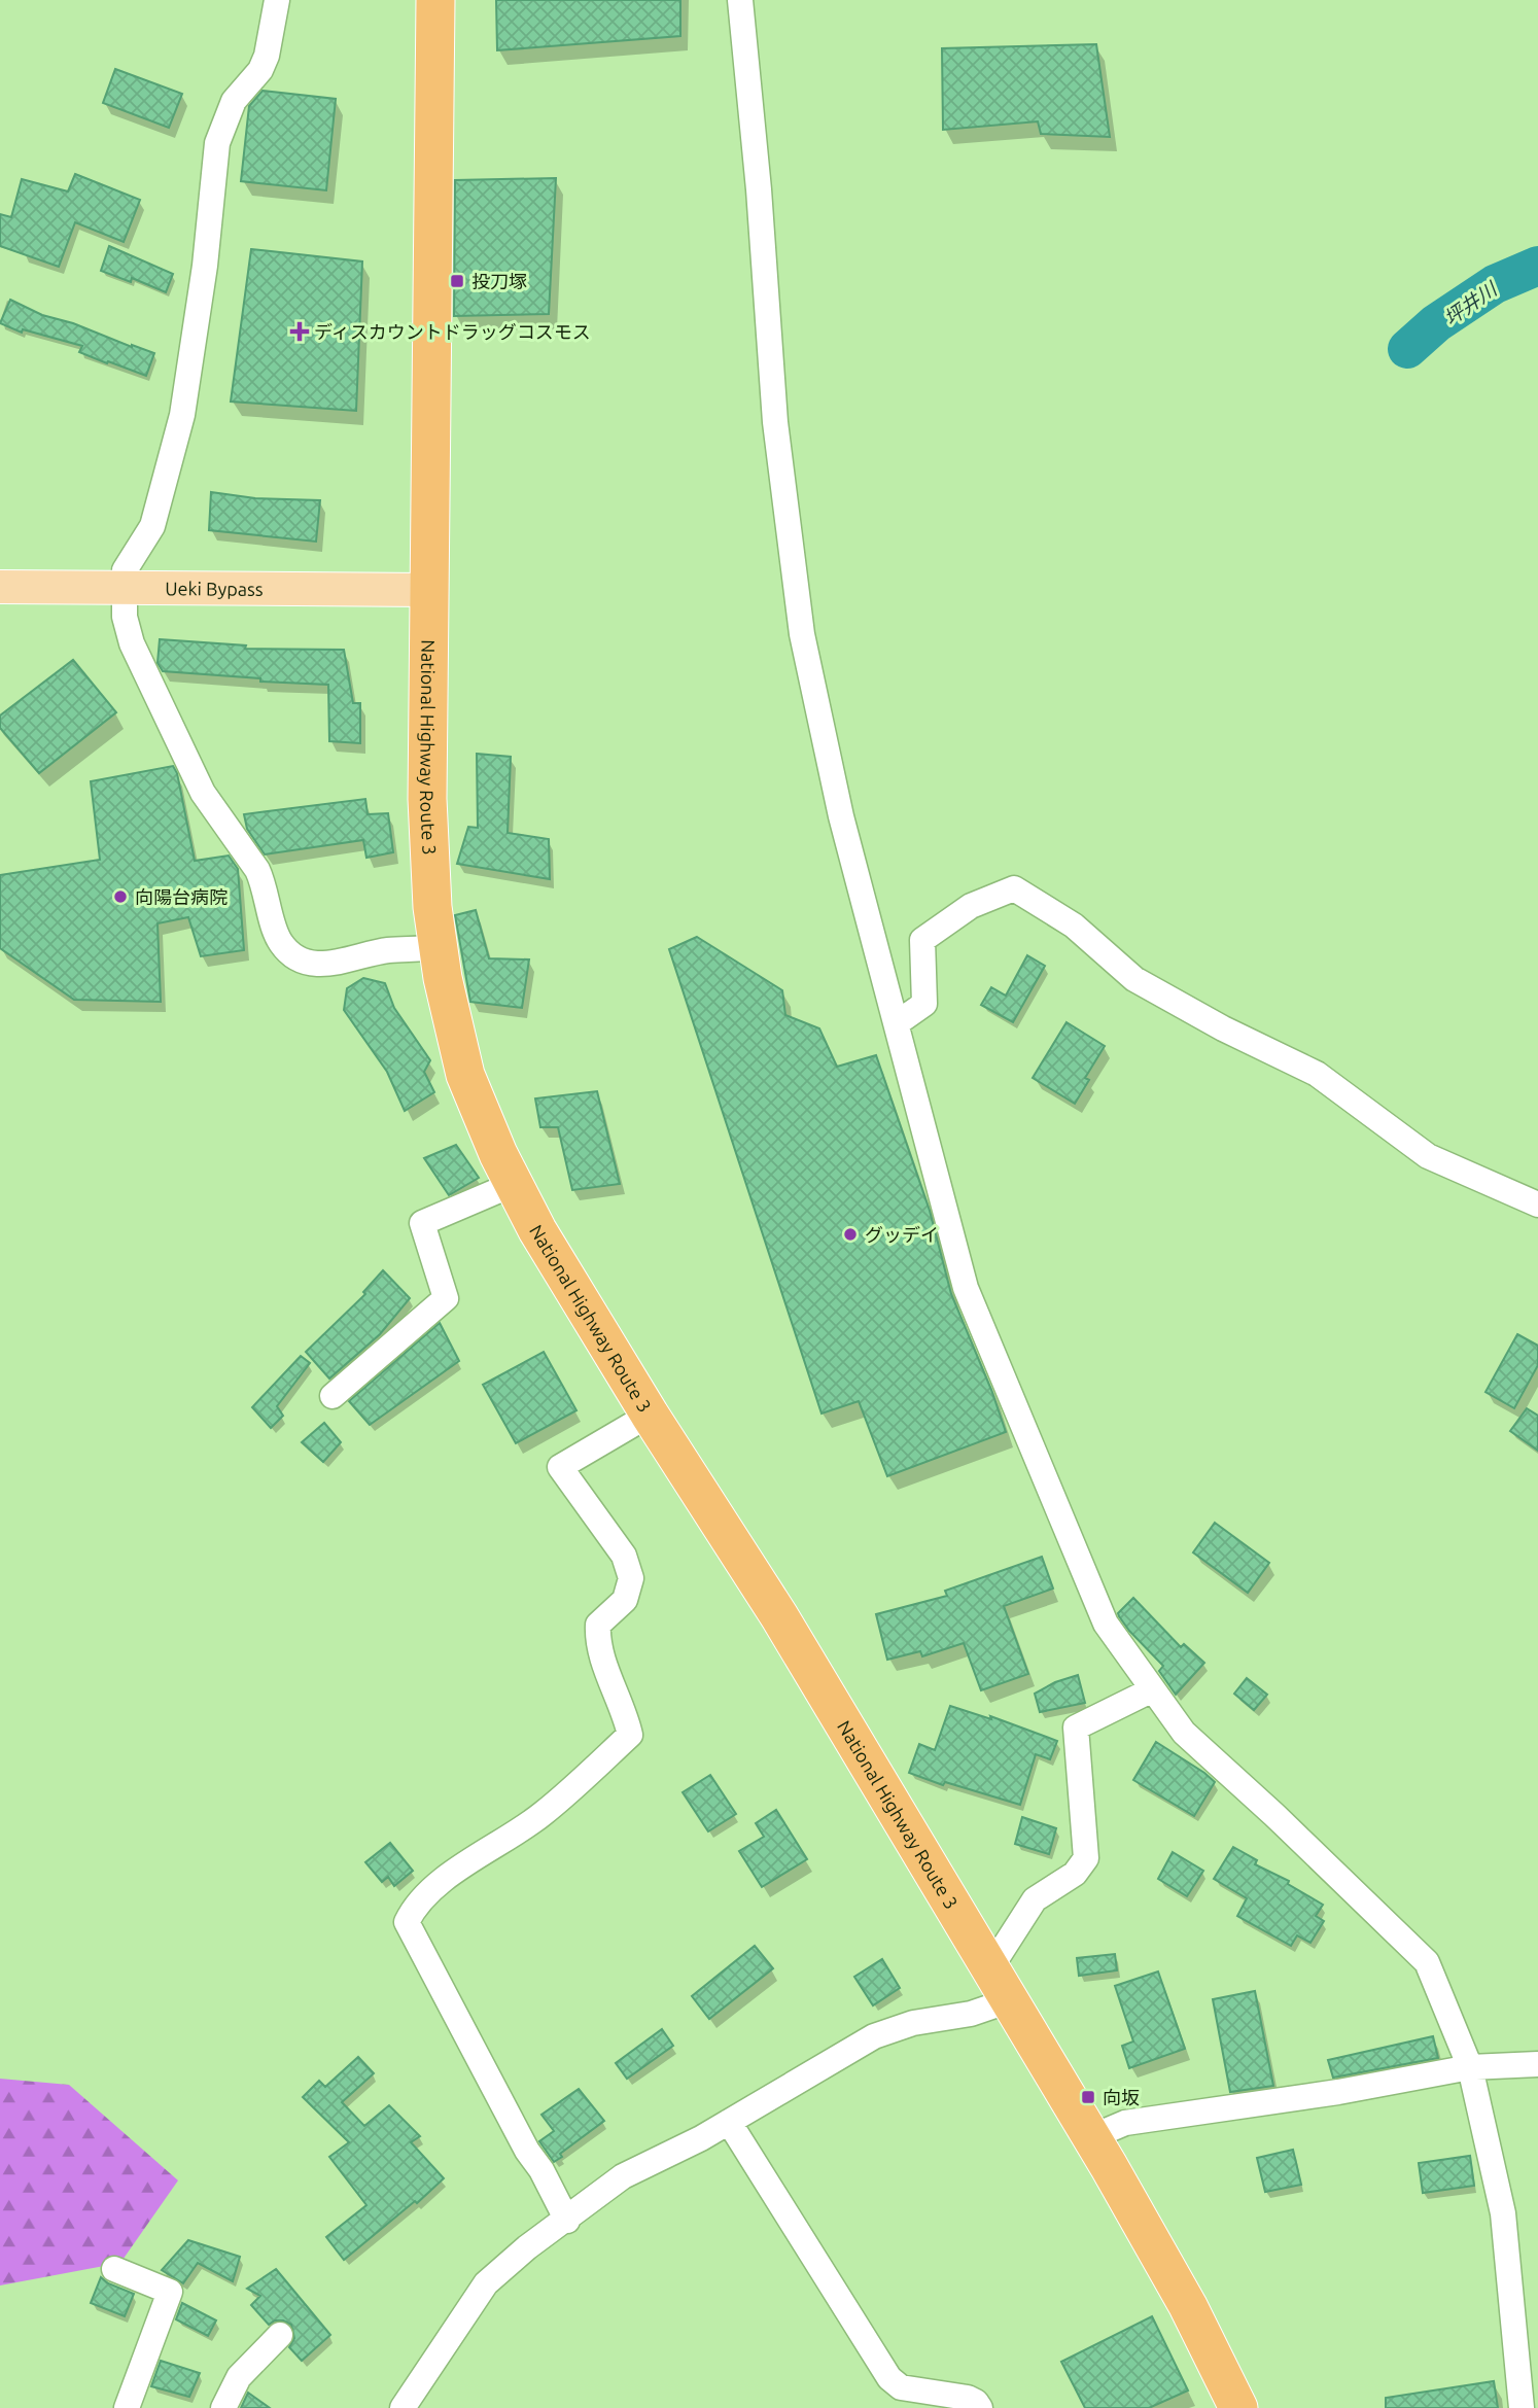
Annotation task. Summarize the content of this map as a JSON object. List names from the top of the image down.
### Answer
{
  "streets": {
    "highway": ["National Highway Route 3"],
    "main road": ["Ueki Bypass"]
  },
  "crossings": [
    ["Ueki Bypass", "National Highway Route 3"]
  ],
  "water": ["坪井川"],
  "places": {
    "transit": ["投刀塚", "向坂"],
    "health": ["ディスカウントドラッグコスモス"],
    "other": ["向陽台病院", "グッデイ"]
  }
}
